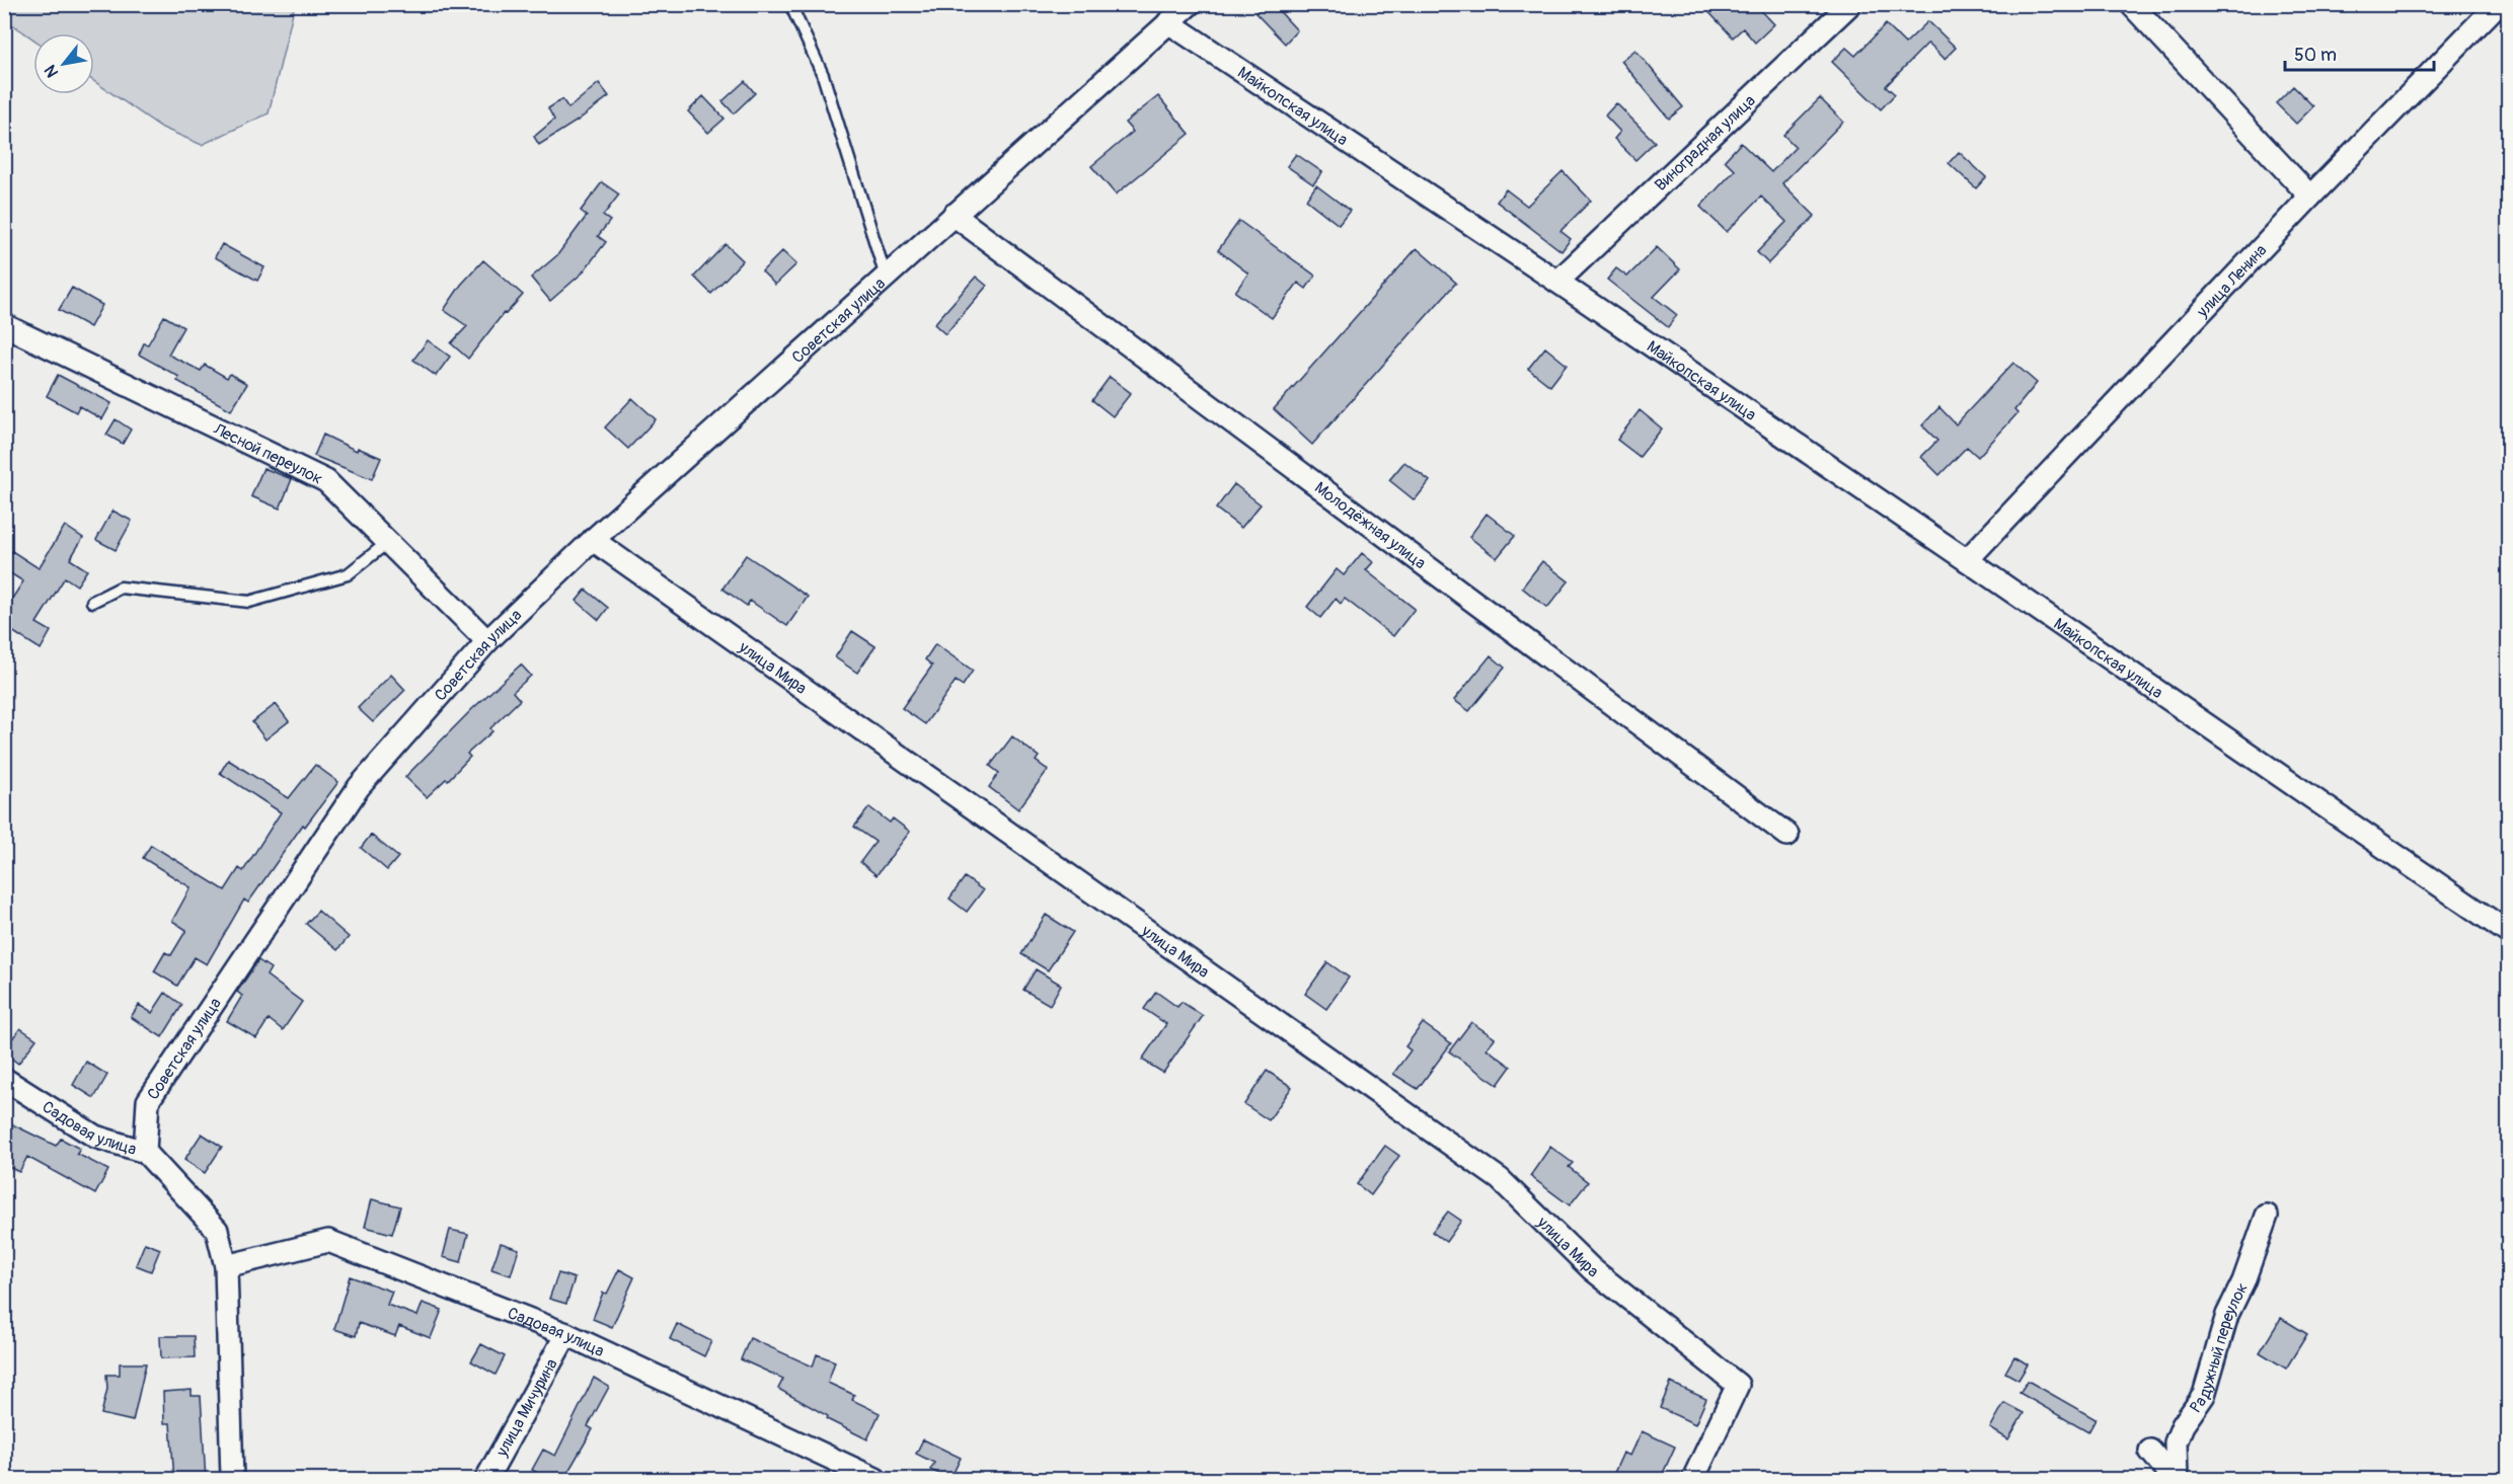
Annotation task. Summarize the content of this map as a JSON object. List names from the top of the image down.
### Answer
{
  "streets": {
    "street": [
      "Майкопская улица",
      "Виноградная улица",
      "улица Ленина",
      "Советская улица",
      "Лесной переулок",
      "Молодёжная улица",
      "улица Мира",
      "Садовая улица",
      "Радужный переулок",
      "улица Мичурина"
    ]
  },
  "crossings": [
    ["Майкопская улица", "Виноградная улица"],
    ["Майкопская улица", "улица Ленина"],
    ["Майкопская улица", "Советская улица"],
    ["Советская улица", "Лесной переулок"],
    ["Советская улица", "Молодёжная улица"],
    ["Советская улица", "улица Мира"],
    ["Советская улица", "Садовая улица"],
    ["Садовая улица", "улица Мичурина"]
  ],
  "scale_bar": "50 m",
  "north": "bottom left"
}
